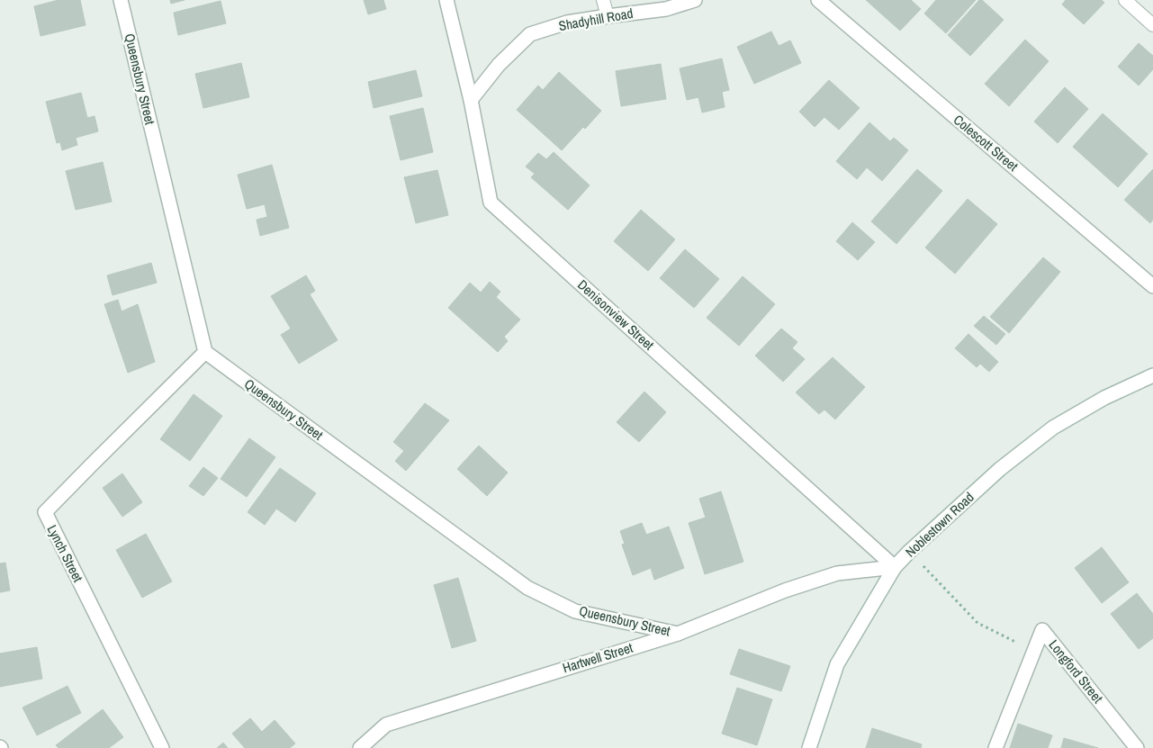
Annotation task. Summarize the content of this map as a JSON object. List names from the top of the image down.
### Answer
{
  "streets": {
    "street": [
      "Shadyhill Road",
      "Queensbury Street",
      "Colescott Street",
      "Denisonview Street",
      "Noblestown Road",
      "Lynch Street",
      "Hartwell Street",
      "Longford Street"
    ]
  },
  "crossings": [
    ["Shadyhill Road", "Denisonview Street"],
    ["Queensbury Street", "Lynch Street"],
    ["Queensbury Street", "Hartwell Street"],
    ["Denisonview Street", "Noblestown Road"],
    ["Denisonview Street", "Hartwell Street"],
    ["Noblestown Road", "Hartwell Street"]
  ]
}
